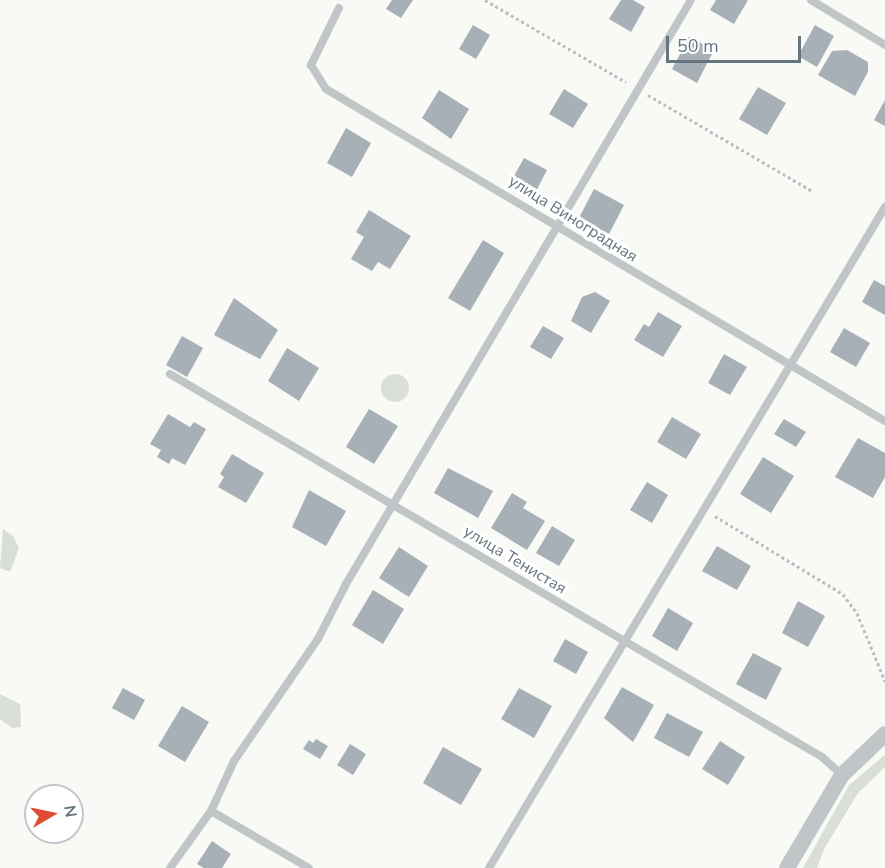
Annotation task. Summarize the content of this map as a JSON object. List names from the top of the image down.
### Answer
{
  "streets": {
    "lane": ["улица Виноградная", "улица Тенистая"]
  },
  "scale_bar": "50 m",
  "north": "right"
}
